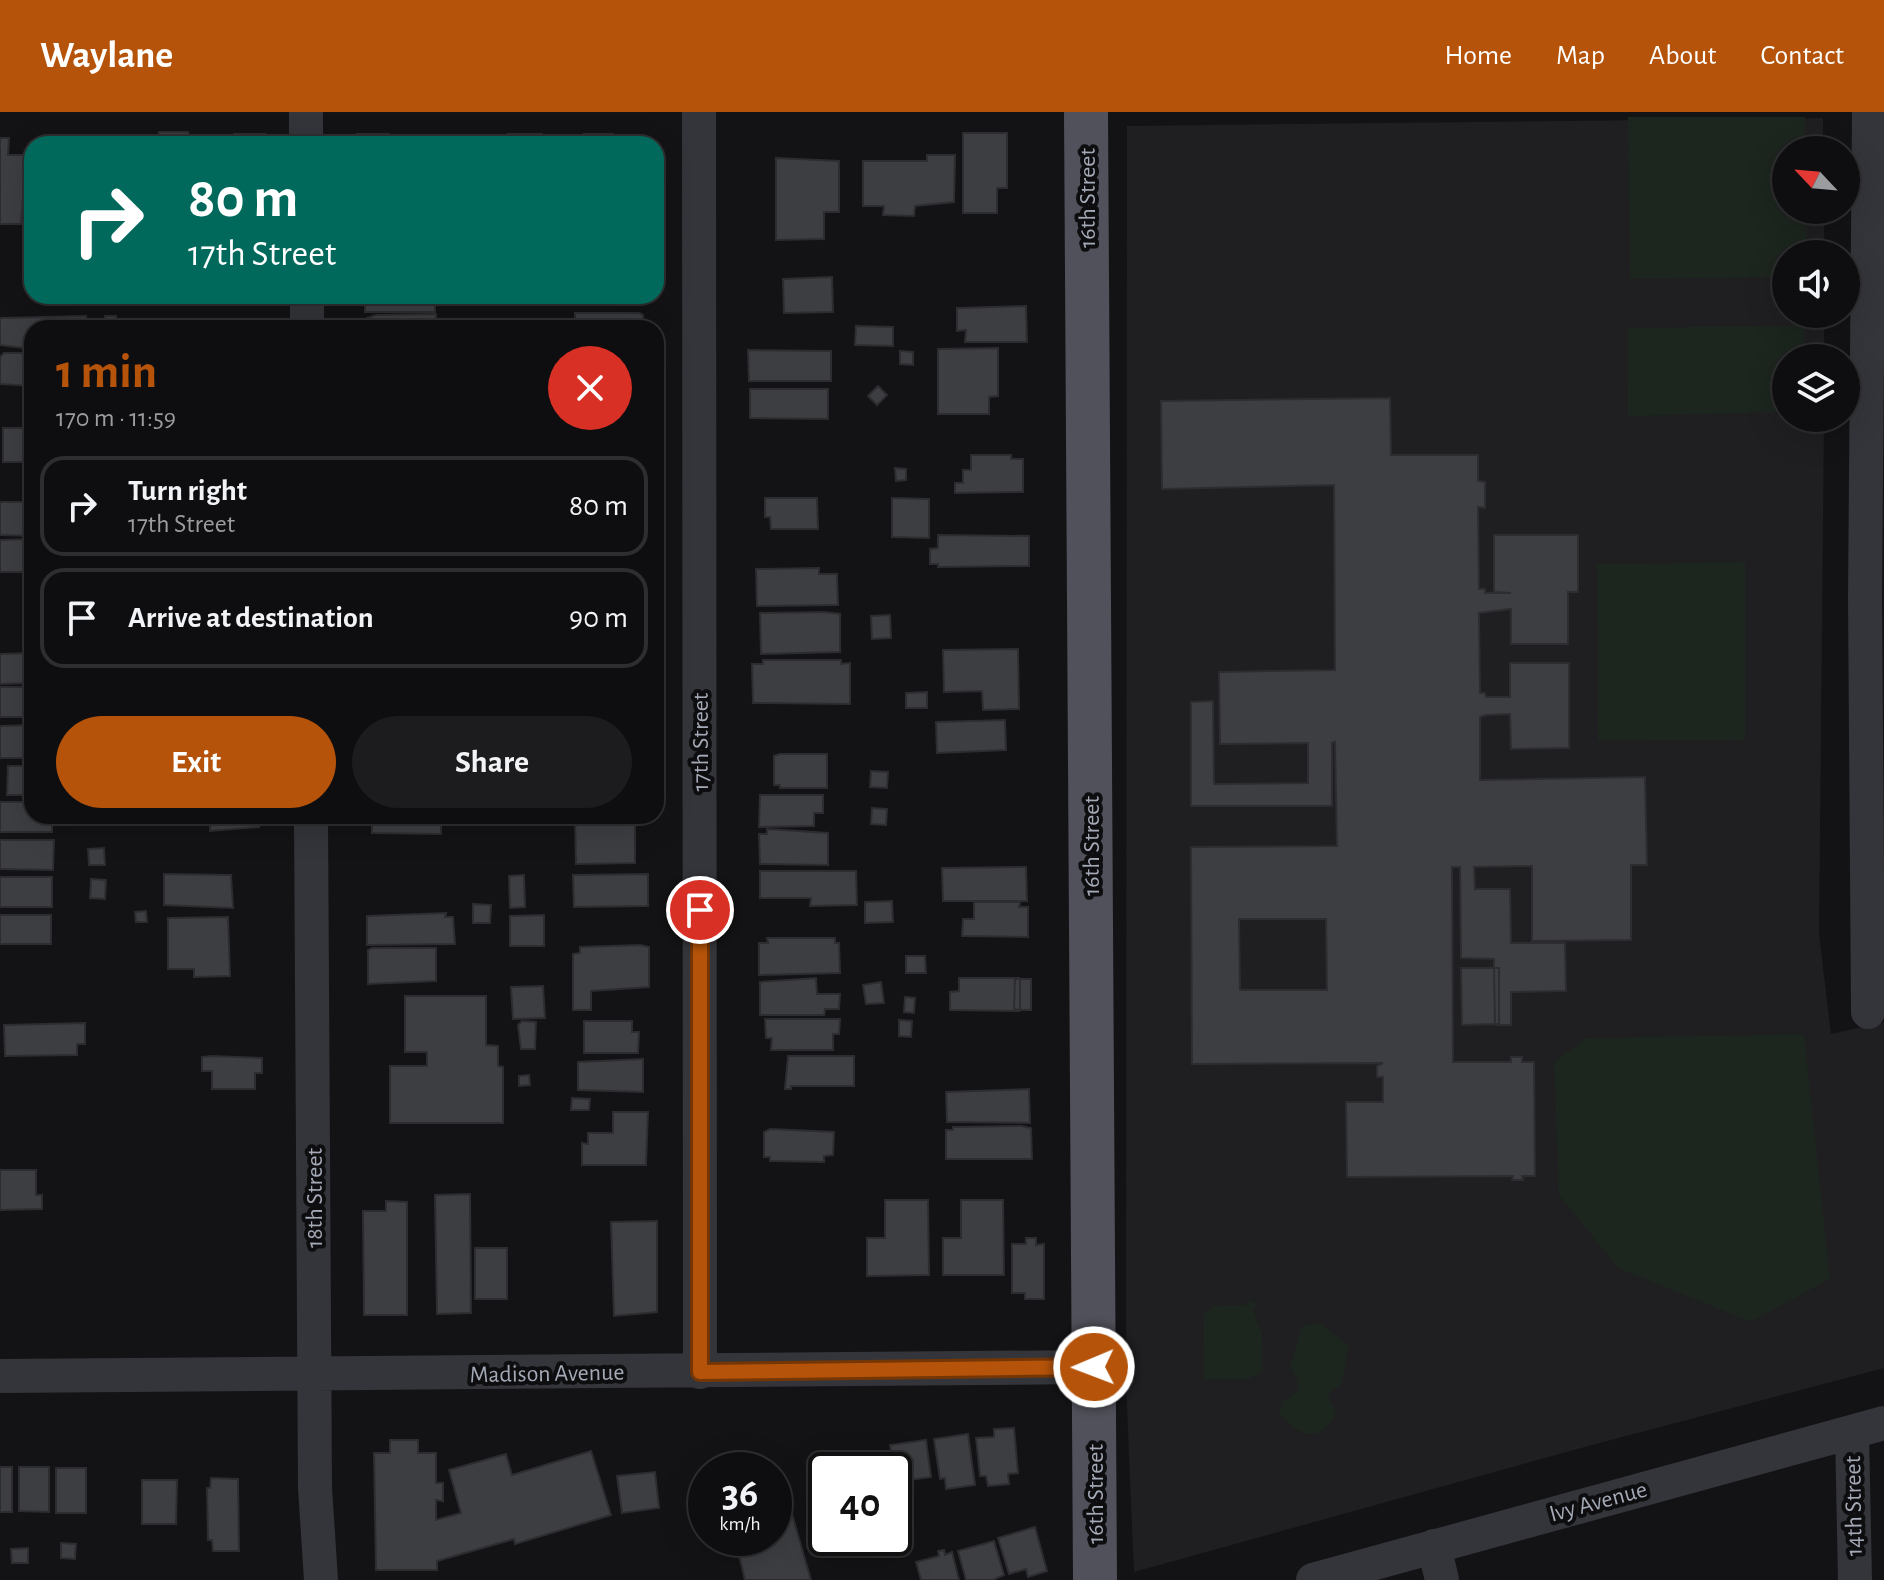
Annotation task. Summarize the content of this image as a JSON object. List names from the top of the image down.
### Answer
{
  "streets": {
    "main road": ["16th Street"],
    "street": [
      "17th Street",
      "18th Street",
      "Madison Avenue",
      "Ivy Avenue",
      "14th Street"
    ]
  },
  "crossings": [
    ["16th Street", "Madison Avenue"],
    ["17th Street", "Madison Avenue"],
    ["18th Street", "Madison Avenue"],
    ["Ivy Avenue", "14th Street"]
  ],
  "north": "top left",
  "page": {
    "header": "Waylane",
    "nav": [
      "Home",
      "Map",
      "About",
      "Contact"
    ],
    "turn": ["80 m", "17th Street"],
    "heading": ["1 min", "170 m · 11:59"],
    "list": [
      {
        "name": "Turn right",
        "note": "17th Street",
        "value": "80 m"
      },
      {
        "name": "Arrive at destination",
        "value": "90 m"
      }
    ],
    "buttons": ["Exit", "Share"],
    "speed": "36 km/h",
    "limit": "40"
  }
}
